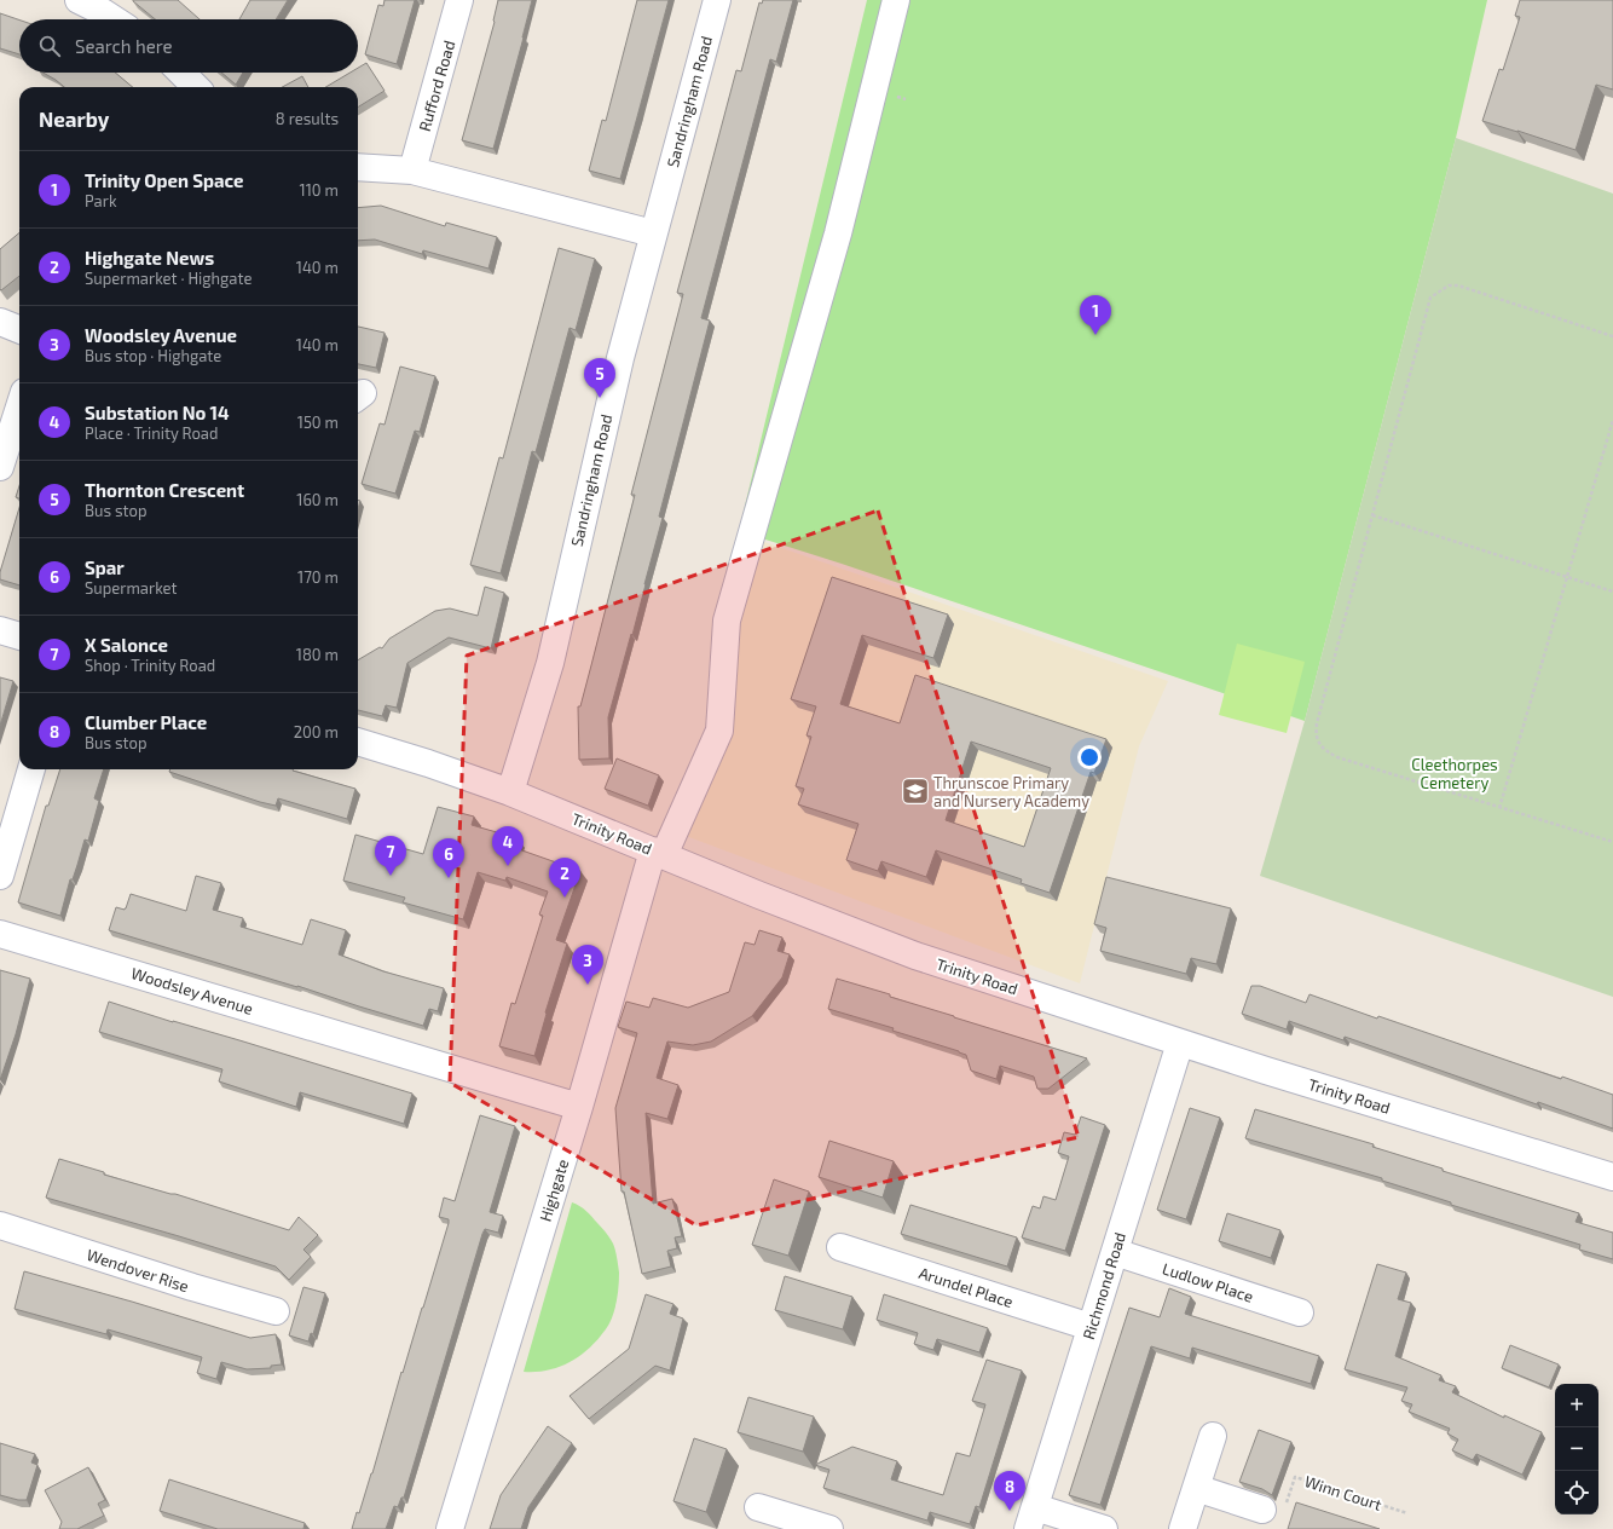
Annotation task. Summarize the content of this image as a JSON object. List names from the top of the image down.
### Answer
{
  "streets": {
    "street": [
      "Rufford Road",
      "Sandringham Road",
      "Trinity Road",
      "Woodsley Avenue",
      "Highgate",
      "Wendover Rise",
      "Ludlow Place",
      "Richmond Road",
      "Arundel Place"
    ],
    "path": ["Winn Court"]
  },
  "crossings": [
    ["Sandringham Road", "Trinity Road"],
    ["Trinity Road", "Highgate"],
    ["Trinity Road", "Richmond Road"],
    ["Woodsley Avenue", "Highgate"],
    ["Ludlow Place", "Richmond Road"],
    ["Richmond Road", "Arundel Place"]
  ],
  "parks": ["Cleethorpes Cemetery"],
  "places": {
    "school or university": ["Thrunscoe Primary and Nursery Academy"]
  },
  "page": {
    "search": "Search here",
    "heading": ["Nearby", "8 results"],
    "list": [
      {
        "mark": "1",
        "name": "Trinity Open Space",
        "note": "Park",
        "value": "110 m"
      },
      {
        "mark": "2",
        "name": "Highgate News",
        "note": "Supermarket · Highgate",
        "value": "140 m"
      },
      {
        "mark": "3",
        "name": "Woodsley Avenue",
        "note": "Bus stop · Highgate",
        "value": "140 m"
      },
      {
        "mark": "4",
        "name": "Substation No 14",
        "note": "Place · Trinity Road",
        "value": "150 m"
      },
      {
        "mark": "5",
        "name": "Thornton Crescent",
        "note": "Bus stop",
        "value": "160 m"
      },
      {
        "mark": "6",
        "name": "Spar",
        "note": "Supermarket",
        "value": "170 m"
      },
      {
        "mark": "7",
        "name": "X Salonce",
        "note": "Shop · Trinity Road",
        "value": "180 m"
      },
      {
        "mark": "8",
        "name": "Clumber Place",
        "note": "Bus stop",
        "value": "200 m"
      }
    ],
    "pins": [
      "1",
      "5",
      "4",
      "7",
      "6",
      "2",
      "3",
      "8"
    ],
    "map_buttons": ["+", "−"]
  }
}
